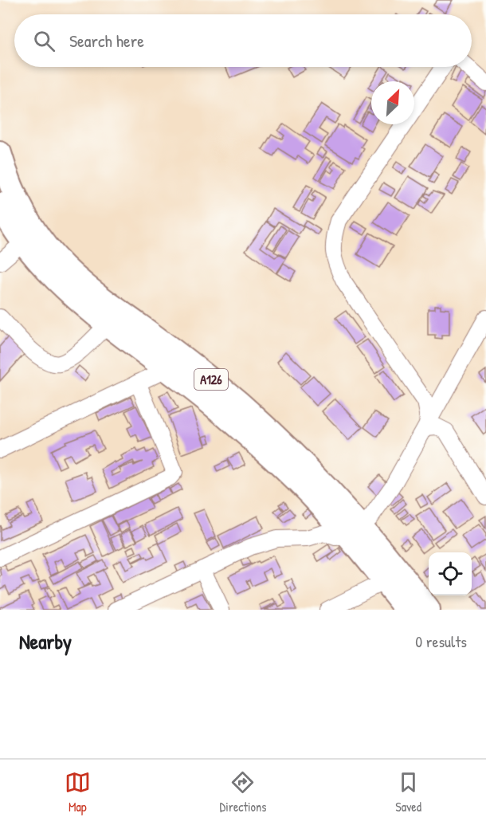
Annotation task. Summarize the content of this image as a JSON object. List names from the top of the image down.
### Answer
{
  "streets": {
    "highway": ["A126"]
  },
  "north": "top right",
  "page": {
    "search": "Search here",
    "heading": ["Nearby", "0 results"],
    "nav": ["Map", "Directions", "Saved"]
  }
}
